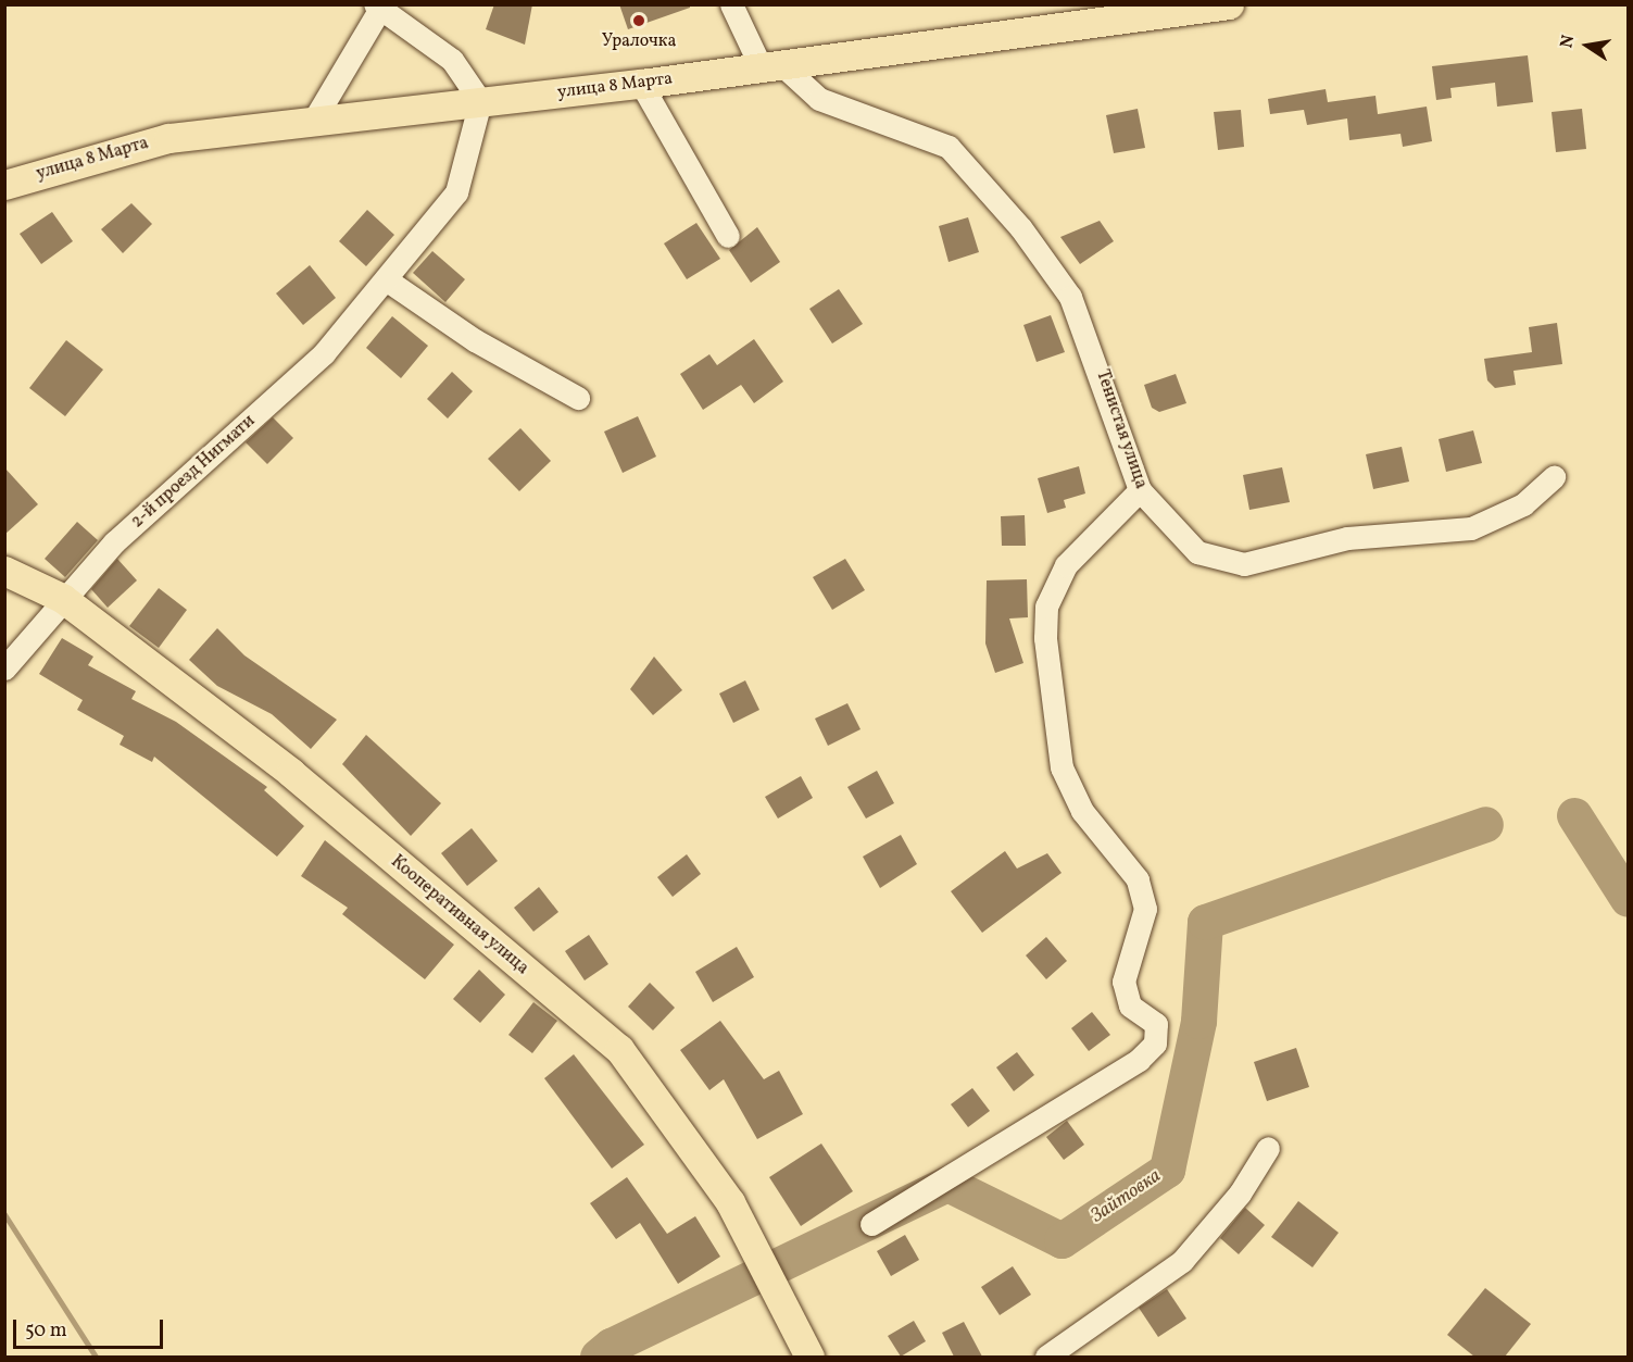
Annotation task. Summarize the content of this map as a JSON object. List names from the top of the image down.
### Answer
{
  "streets": {
    "main road": ["улица 8 Марта", "Кооперативная улица"],
    "street": ["Тенистая улица", "2-й проезд Нигмати"]
  },
  "crossings": [
    ["улица 8 Марта", "Тенистая улица"],
    ["улица 8 Марта", "2-й проезд Нигмати"],
    ["2-й проезд Нигмати", "Кооперативная улица"]
  ],
  "water": ["Зайтовка"],
  "places": ["Уралочка"],
  "scale_bar": "50 m",
  "north": "left"
}
